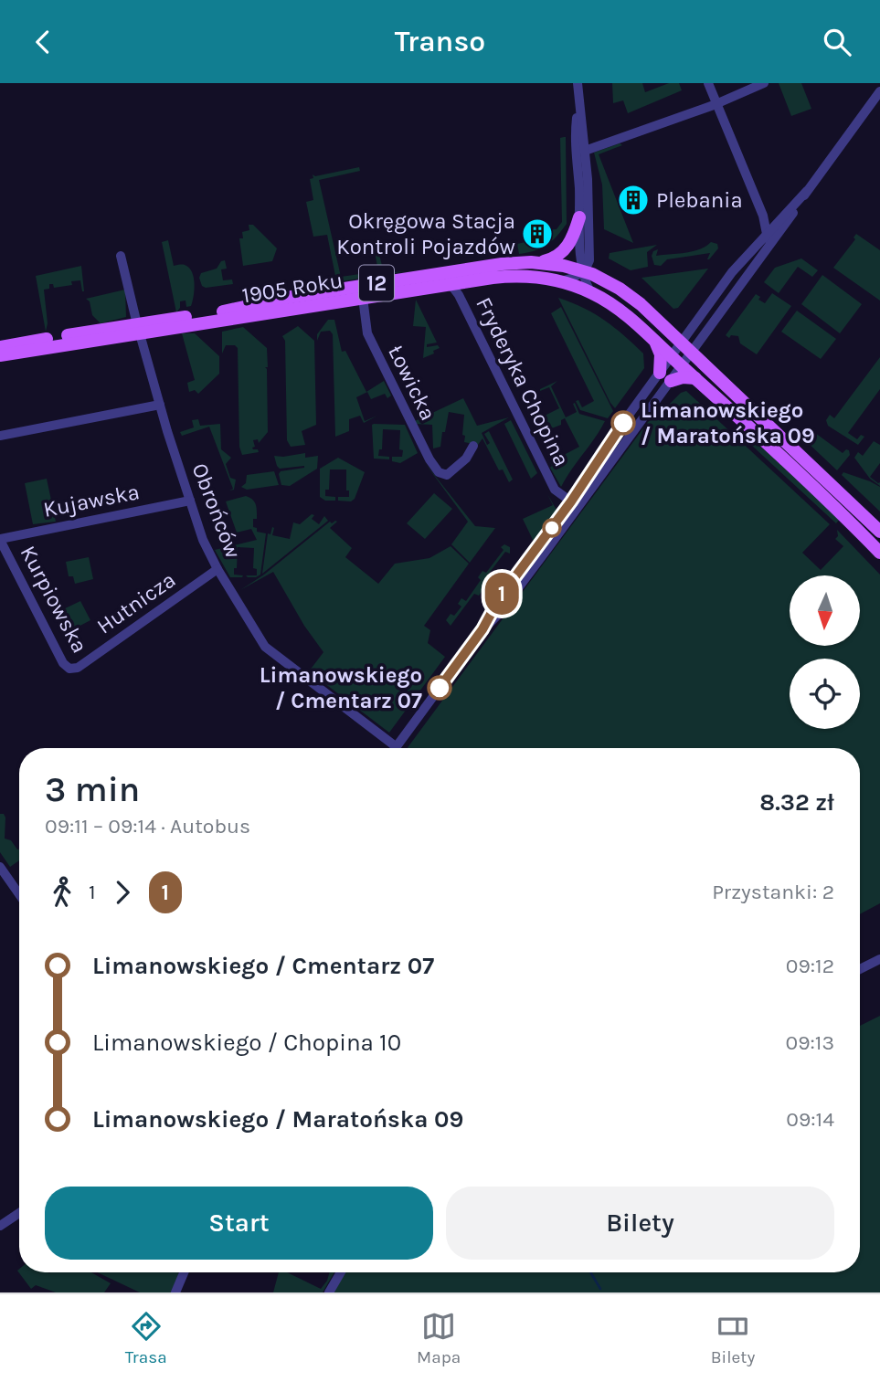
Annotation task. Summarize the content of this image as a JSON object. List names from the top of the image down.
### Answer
{
  "streets": {
    "main road": ["12", "1905 Roku"],
    "street": [
      "Fryderyka Chopina",
      "Łowicka",
      "Kujawska",
      "Obrońców",
      "Kurpiowska",
      "Hutnicza"
    ]
  },
  "crossings": [
    ["12", "1905 Roku"],
    ["1905 Roku", "Fryderyka Chopina"],
    ["1905 Roku", "Łowicka"],
    ["1905 Roku", "Obrońców"],
    ["Kujawska", "Obrońców"],
    ["Kujawska", "Kurpiowska"],
    ["Obrońców", "Hutnicza"],
    ["Kurpiowska", "Hutnicza"]
  ],
  "places": {
    "building": ["Plebania", "Okręgowa Stacja Kontroli Pojazdów"],
    "other": ["Limanowskiego / Maratońska 09", "Limanowskiego / Cmentarz 07"]
  },
  "lines": ["bus line 1"],
  "north": "bottom",
  "page": {
    "header": "Transo",
    "on_map": "1",
    "heading": ["3 min", "09:11 – 09:14 · Autobus", "8.32 zł"],
    "legs": ["1", "1", "Przystanki: 2"],
    "list": [
      {
        "name": "Limanowskiego / Cmentarz 07",
        "value": "09:12"
      },
      {
        "name": "Limanowskiego / Chopina 10",
        "value": "09:13"
      },
      {
        "name": "Limanowskiego / Maratońska 09",
        "value": "09:14"
      }
    ],
    "buttons": ["Start", "Bilety"],
    "tabs": ["Trasa", "Mapa", "Bilety"]
  }
}
